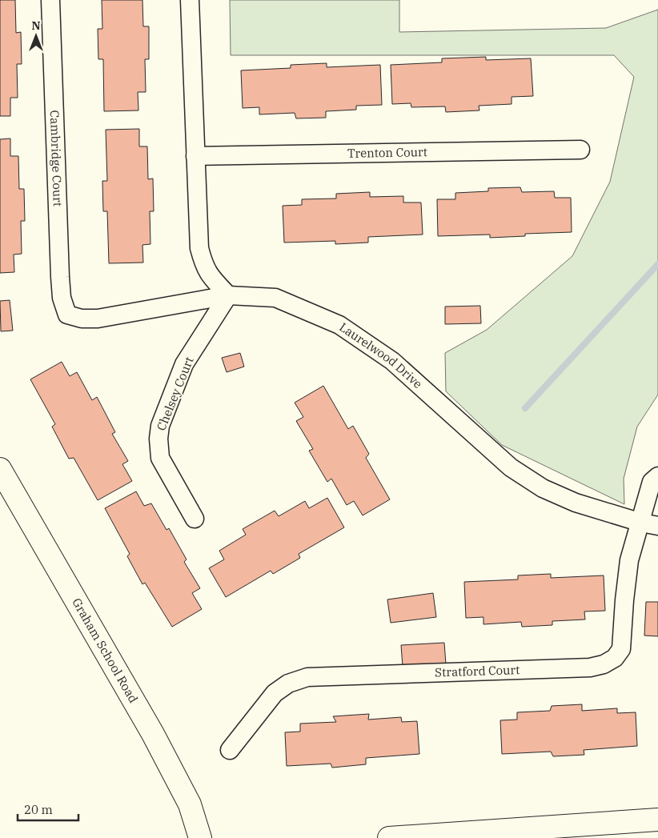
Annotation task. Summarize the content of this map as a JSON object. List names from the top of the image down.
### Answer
{
  "streets": {
    "street": [
      "Trenton Court",
      "Cambridge Court",
      "Laurelwood Drive",
      "Chelsey Court",
      "Graham School Road",
      "Stratford Court"
    ]
  },
  "crossings": [
    ["Cambridge Court", "Laurelwood Drive"],
    ["Laurelwood Drive", "Chelsey Court"],
    ["Laurelwood Drive", "Stratford Court"]
  ],
  "scale_bar": "20 m",
  "north": "top"
}
